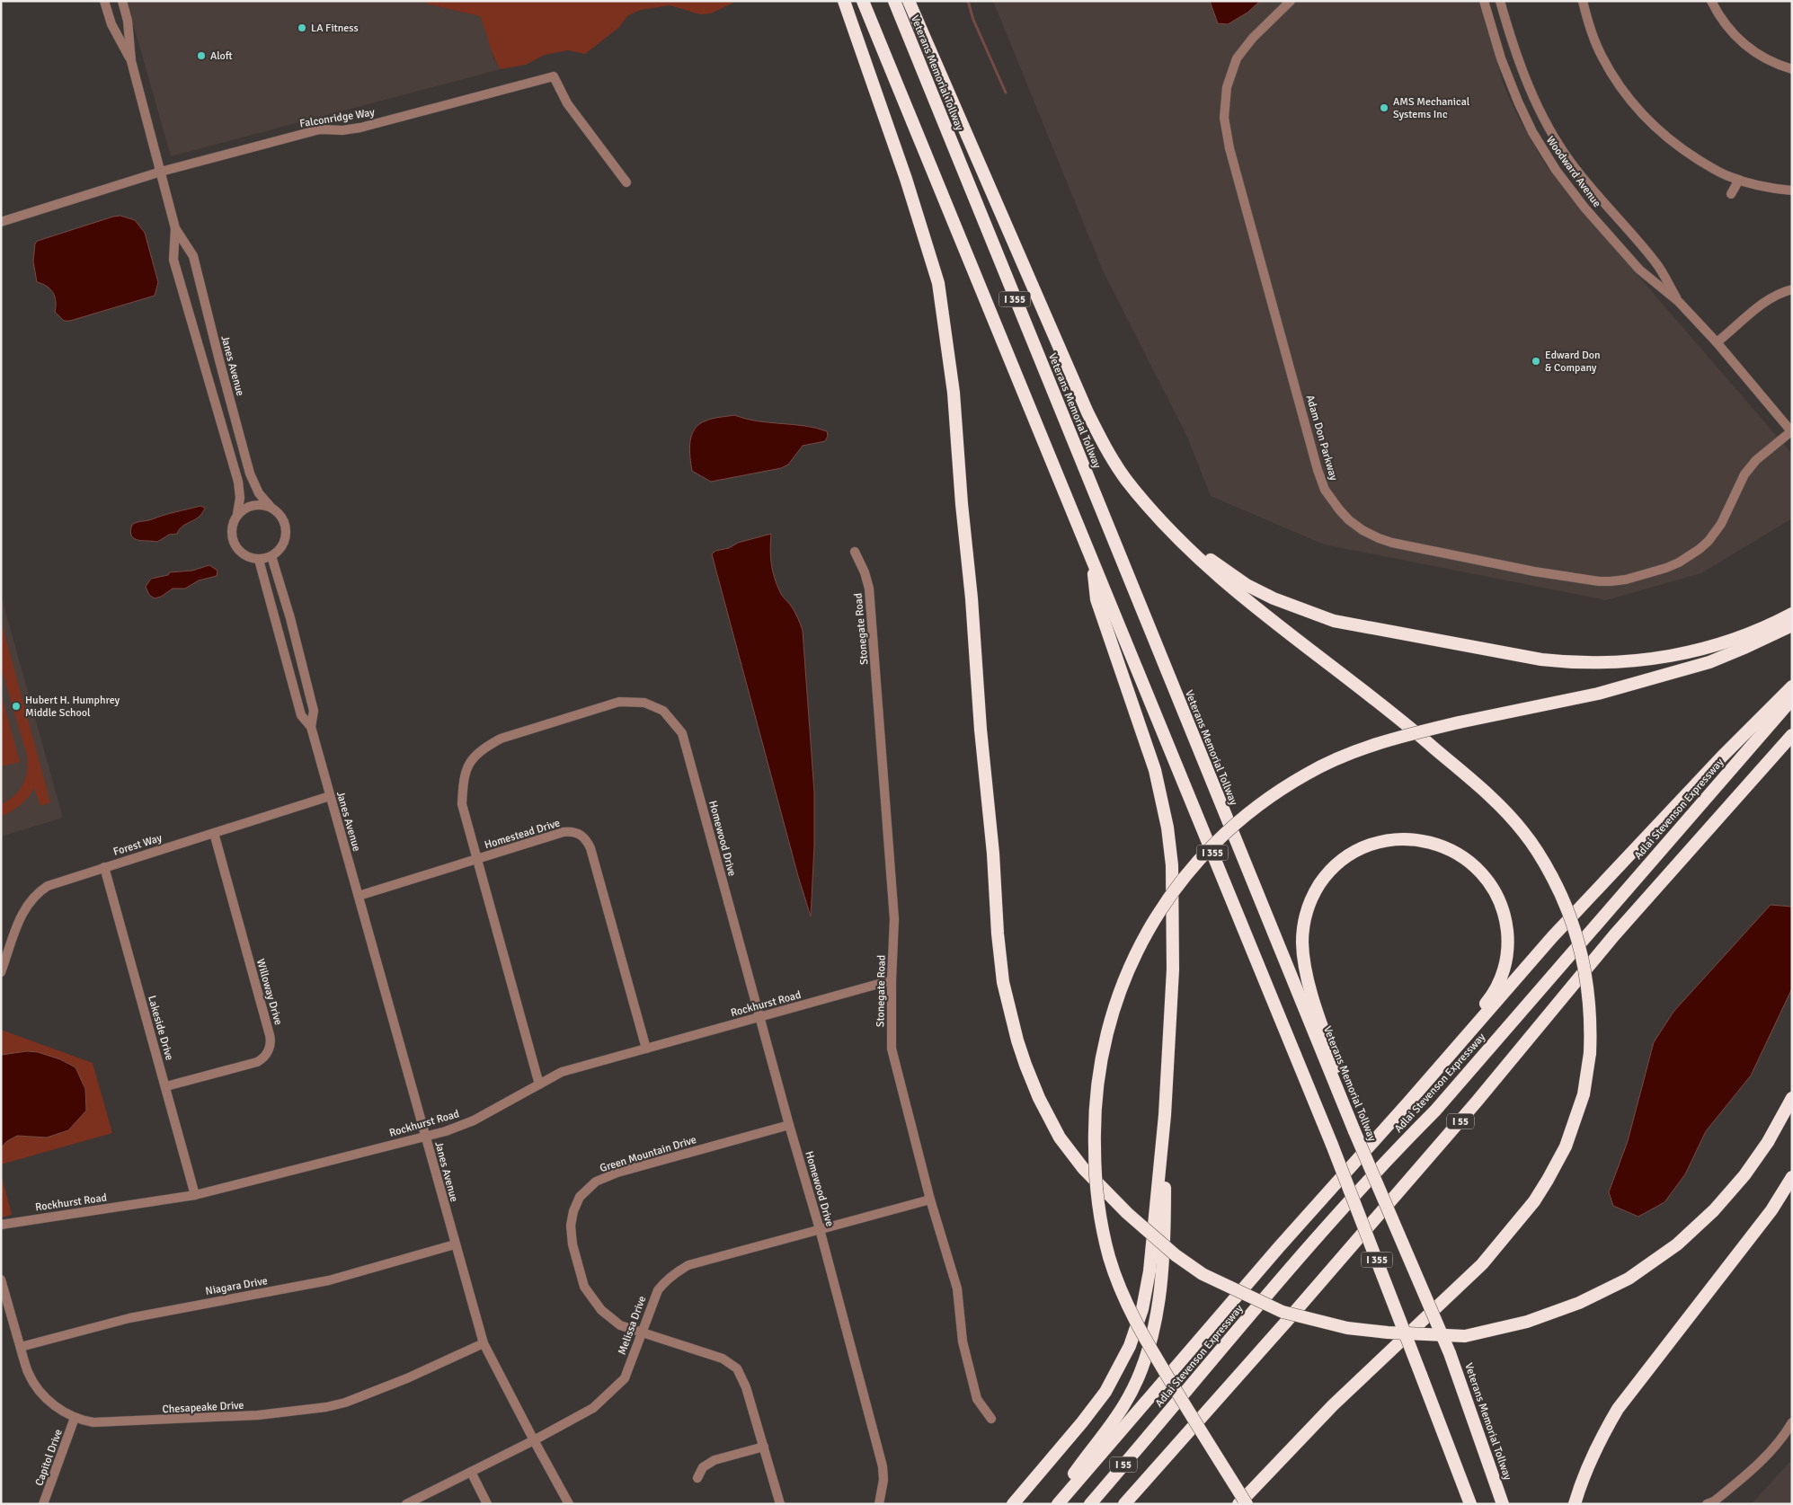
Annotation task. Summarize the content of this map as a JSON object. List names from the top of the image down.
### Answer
{
  "streets": {
    "highway": [
      "Veterans Memorial Tollway",
      "I 355",
      "Adlai Stevenson Expressway",
      "I 55"
    ],
    "street": [
      "Falconridge Way",
      "Woodward Avenue",
      "Janes Avenue",
      "Adam Don Parkway",
      "Stonegate Road",
      "Homestead Drive",
      "Homewood Drive",
      "Forest Way",
      "Willoway Drive",
      "Rockhurst Road",
      "Lakeside Drive",
      "Green Mountain Drive",
      "Niagara Drive",
      "Melissa Drive",
      "Chesapeake Drive",
      "Capitol Drive"
    ]
  },
  "crossings": [
    ["Falconridge Way", "Janes Avenue"],
    ["Woodward Avenue", "Adam Don Parkway"],
    ["Janes Avenue", "Homestead Drive"],
    ["Janes Avenue", "Forest Way"],
    ["Janes Avenue", "Rockhurst Road"],
    ["Janes Avenue", "Niagara Drive"],
    ["Janes Avenue", "Melissa Drive"],
    ["Janes Avenue", "Chesapeake Drive"],
    ["Stonegate Road", "Rockhurst Road"],
    ["Stonegate Road", "Melissa Drive"],
    ["Homestead Drive", "Homewood Drive"],
    ["Homestead Drive", "Rockhurst Road"],
    ["Homewood Drive", "Rockhurst Road"],
    ["Homewood Drive", "Green Mountain Drive"],
    ["Homewood Drive", "Melissa Drive"],
    ["Forest Way", "Willoway Drive"],
    ["Forest Way", "Lakeside Drive"],
    ["Willoway Drive", "Lakeside Drive"],
    ["Rockhurst Road", "Lakeside Drive"],
    ["Green Mountain Drive", "Melissa Drive"],
    ["Niagara Drive", "Chesapeake Drive"],
    ["Chesapeake Drive", "Capitol Drive"]
  ],
  "places": [
    "LA Fitness",
    "Aloft",
    "AMS Mechanical Systems Inc",
    "Edward Don & Company",
    "Hubert H. Humphrey Middle School"
  ]
}
